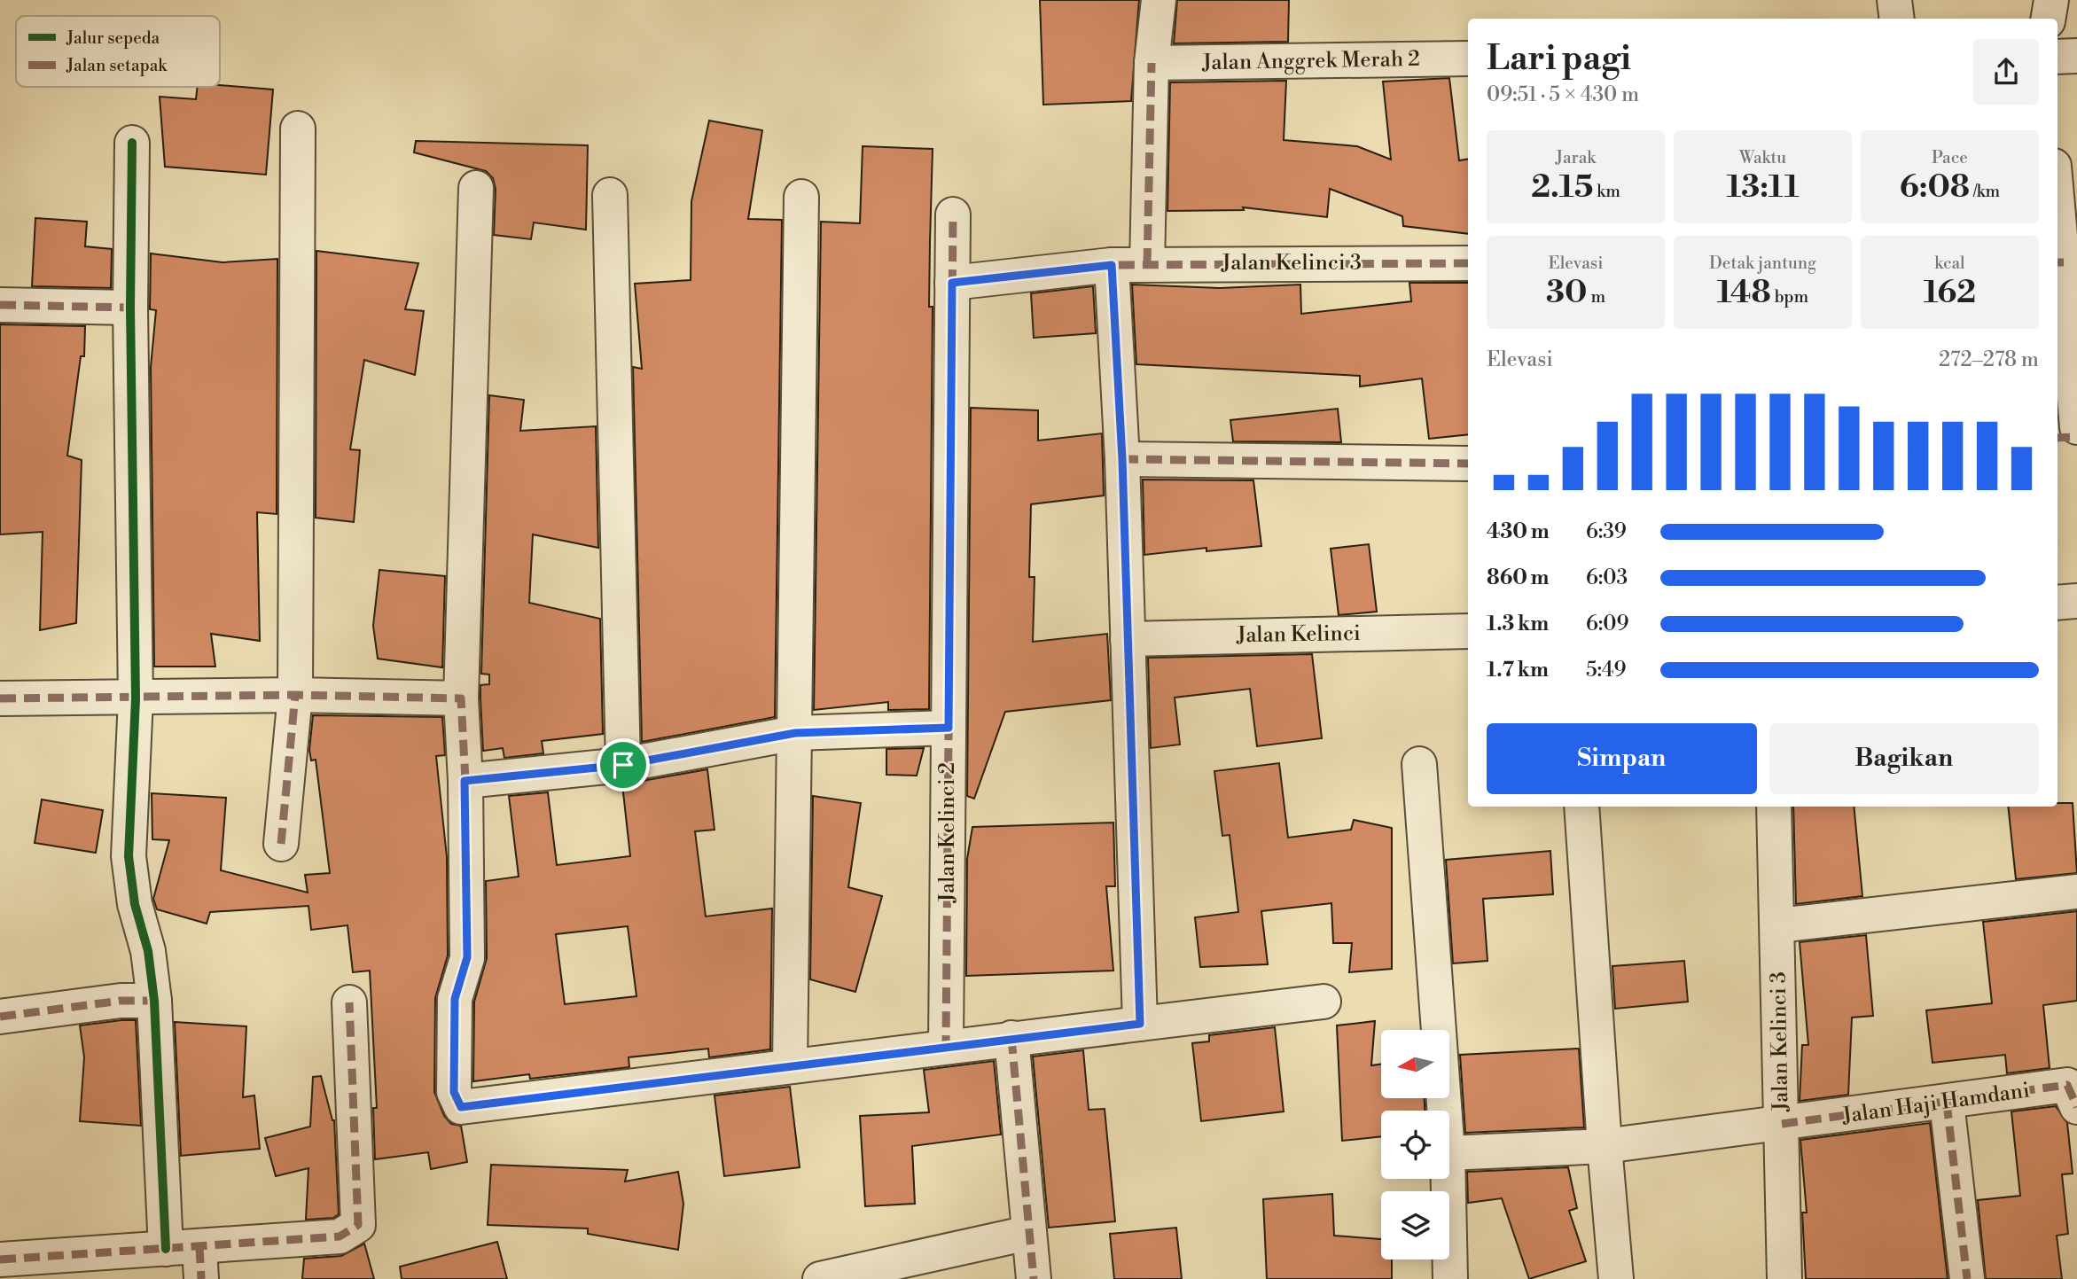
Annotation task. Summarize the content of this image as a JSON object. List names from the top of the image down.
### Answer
{
  "streets": {
    "street": [
      "Jalan Anggrek Merah 2",
      "Jalan Kelinci 3",
      "Jalan Kelinci",
      "Jalan Kelinci 2",
      "Jalan Haji Hamdani"
    ]
  },
  "crossings": [
    ["Jalan Kelinci 3", "Jalan Haji Hamdani"]
  ],
  "legend": ["Jalur sepeda", "Jalan setapak"],
  "north": "left",
  "page": {
    "heading": ["Lari pagi", "09:51 · 5 × 430 m"],
    "stats": [
      ["Jarak", "2.15 km"],
      ["Waktu", "13:11"],
      ["Pace", "6:08 /km"],
      ["Elevasi", "30 m"],
      ["Detak jantung", "148 bpm"],
      ["kcal", "162"]
    ],
    "chart": ["Elevasi", "272–278 m"],
    "list": [
      {
        "name": "430 m",
        "note": "6:39"
      },
      {
        "name": "860 m",
        "note": "6:03"
      },
      {
        "name": "1.3 km",
        "note": "6:09"
      },
      {
        "name": "1.7 km",
        "note": "5:49"
      }
    ],
    "buttons": ["Simpan", "Bagikan"]
  }
}
